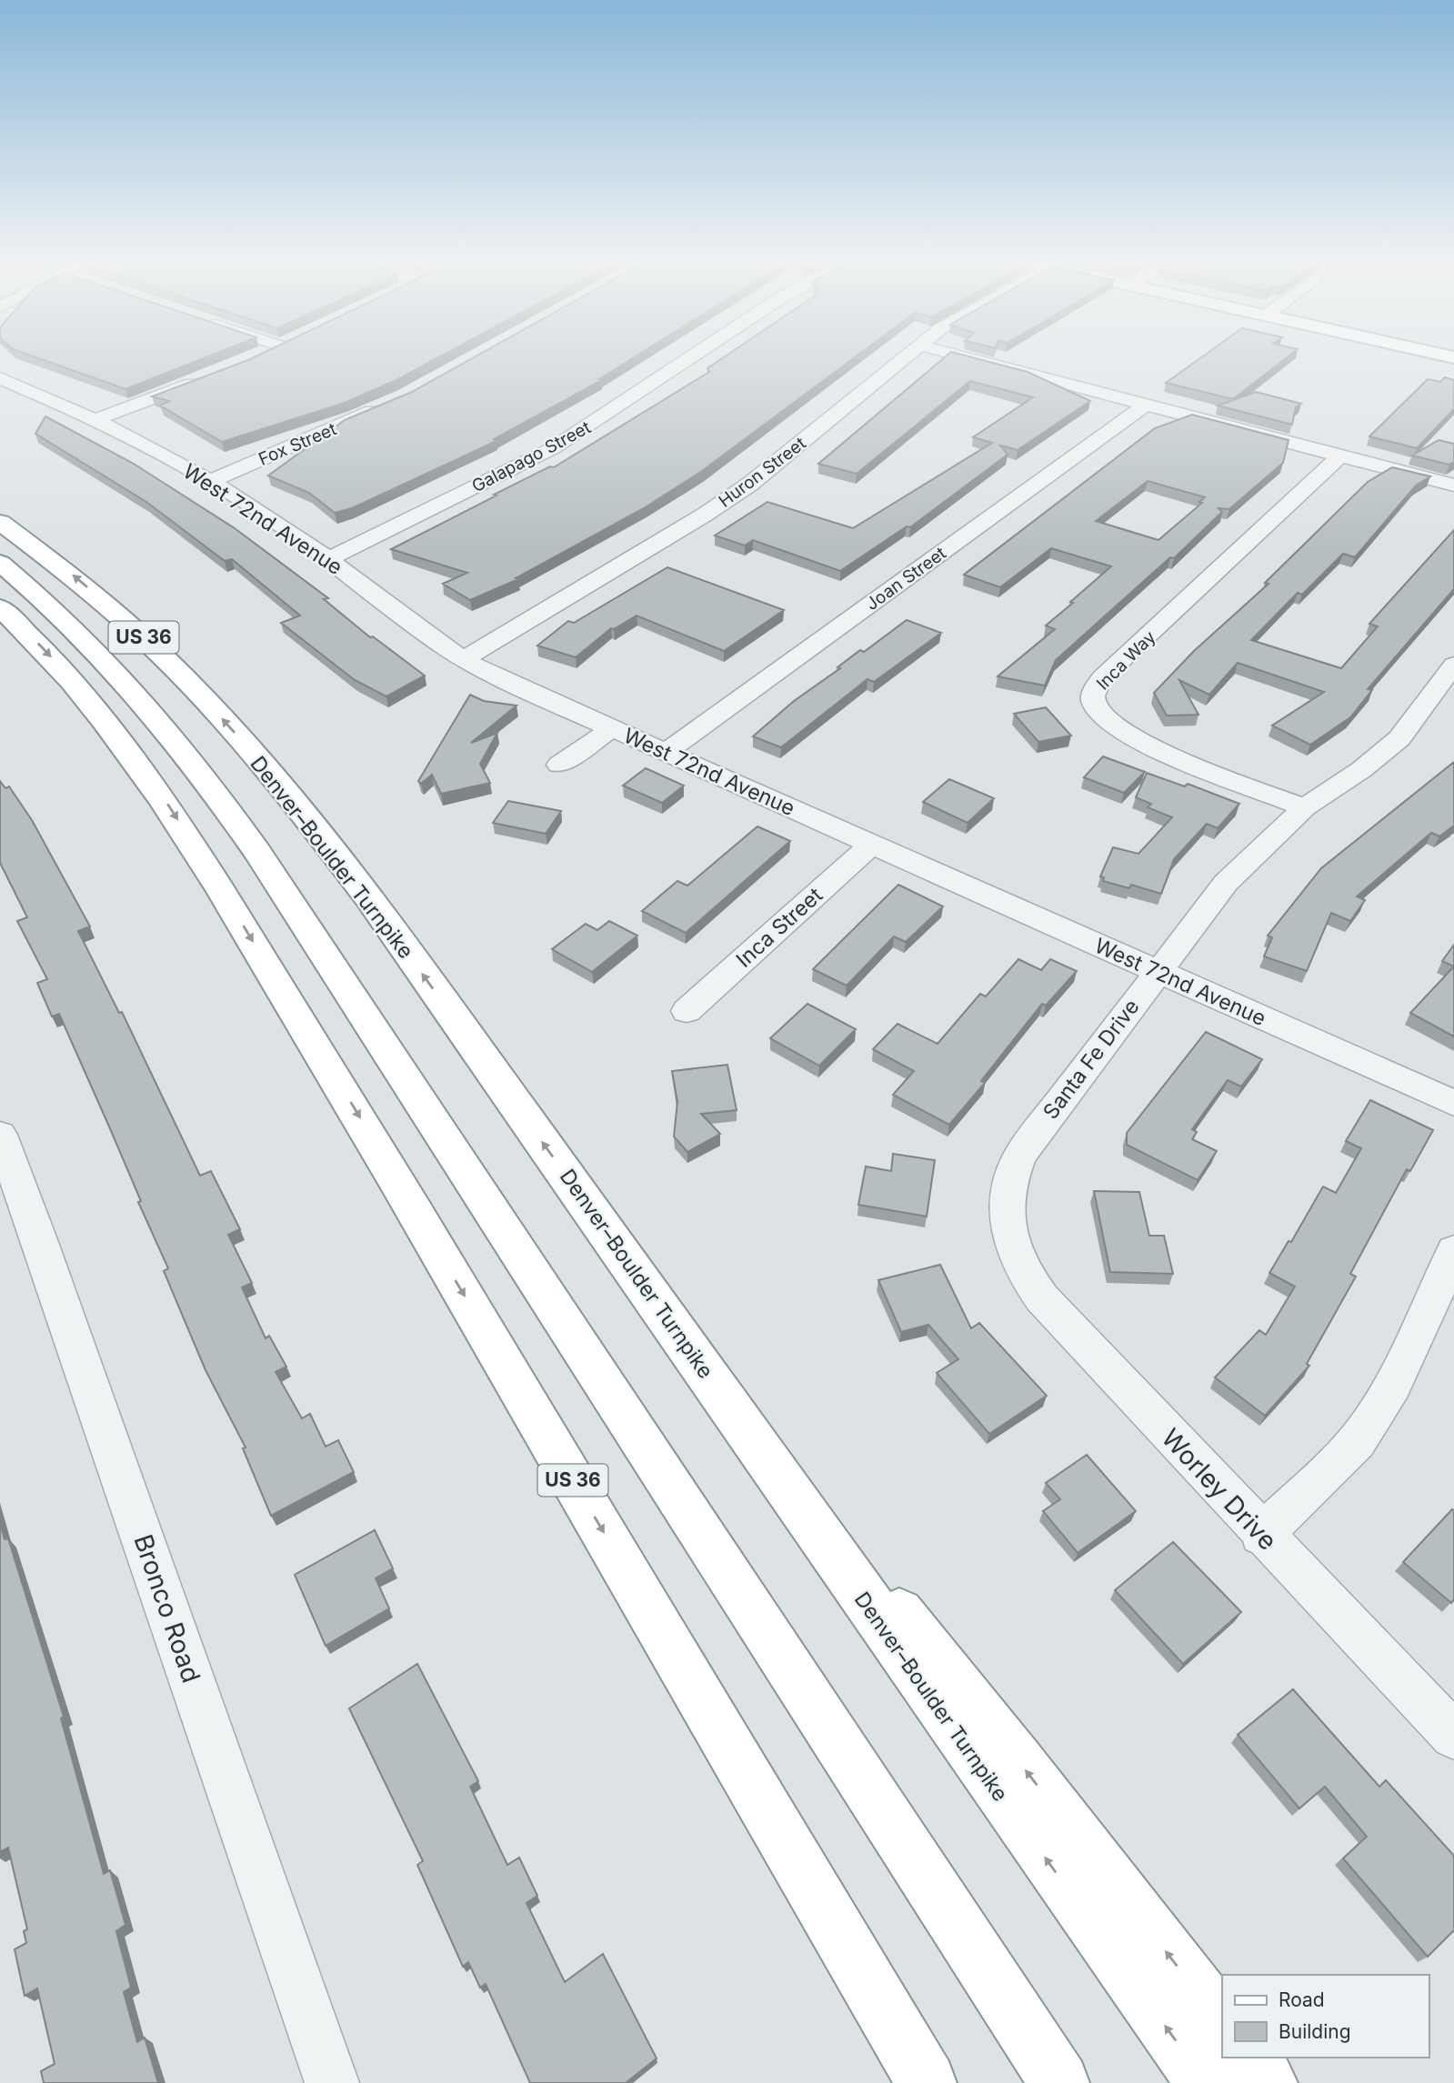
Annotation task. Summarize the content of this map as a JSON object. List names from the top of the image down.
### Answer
{
  "streets": {
    "main road": ["US 36", "Denver–Boulder Turnpike"],
    "street": [
      "Fox Street",
      "Galapago Street",
      "Huron Street",
      "West 72nd Avenue",
      "Joan Street",
      "Inca Way",
      "Inca Street",
      "Santa Fe Drive",
      "Worley Drive",
      "Bronco Road"
    ]
  },
  "crossings": [
    ["Fox Street", "West 72nd Avenue"],
    ["Galapago Street", "West 72nd Avenue"],
    ["Huron Street", "West 72nd Avenue"],
    ["West 72nd Avenue", "Joan Street"],
    ["West 72nd Avenue", "Inca Street"],
    ["West 72nd Avenue", "Santa Fe Drive"],
    ["Inca Way", "Santa Fe Drive"],
    ["Santa Fe Drive", "Worley Drive"]
  ],
  "legend": ["Road", "Building"]
}
